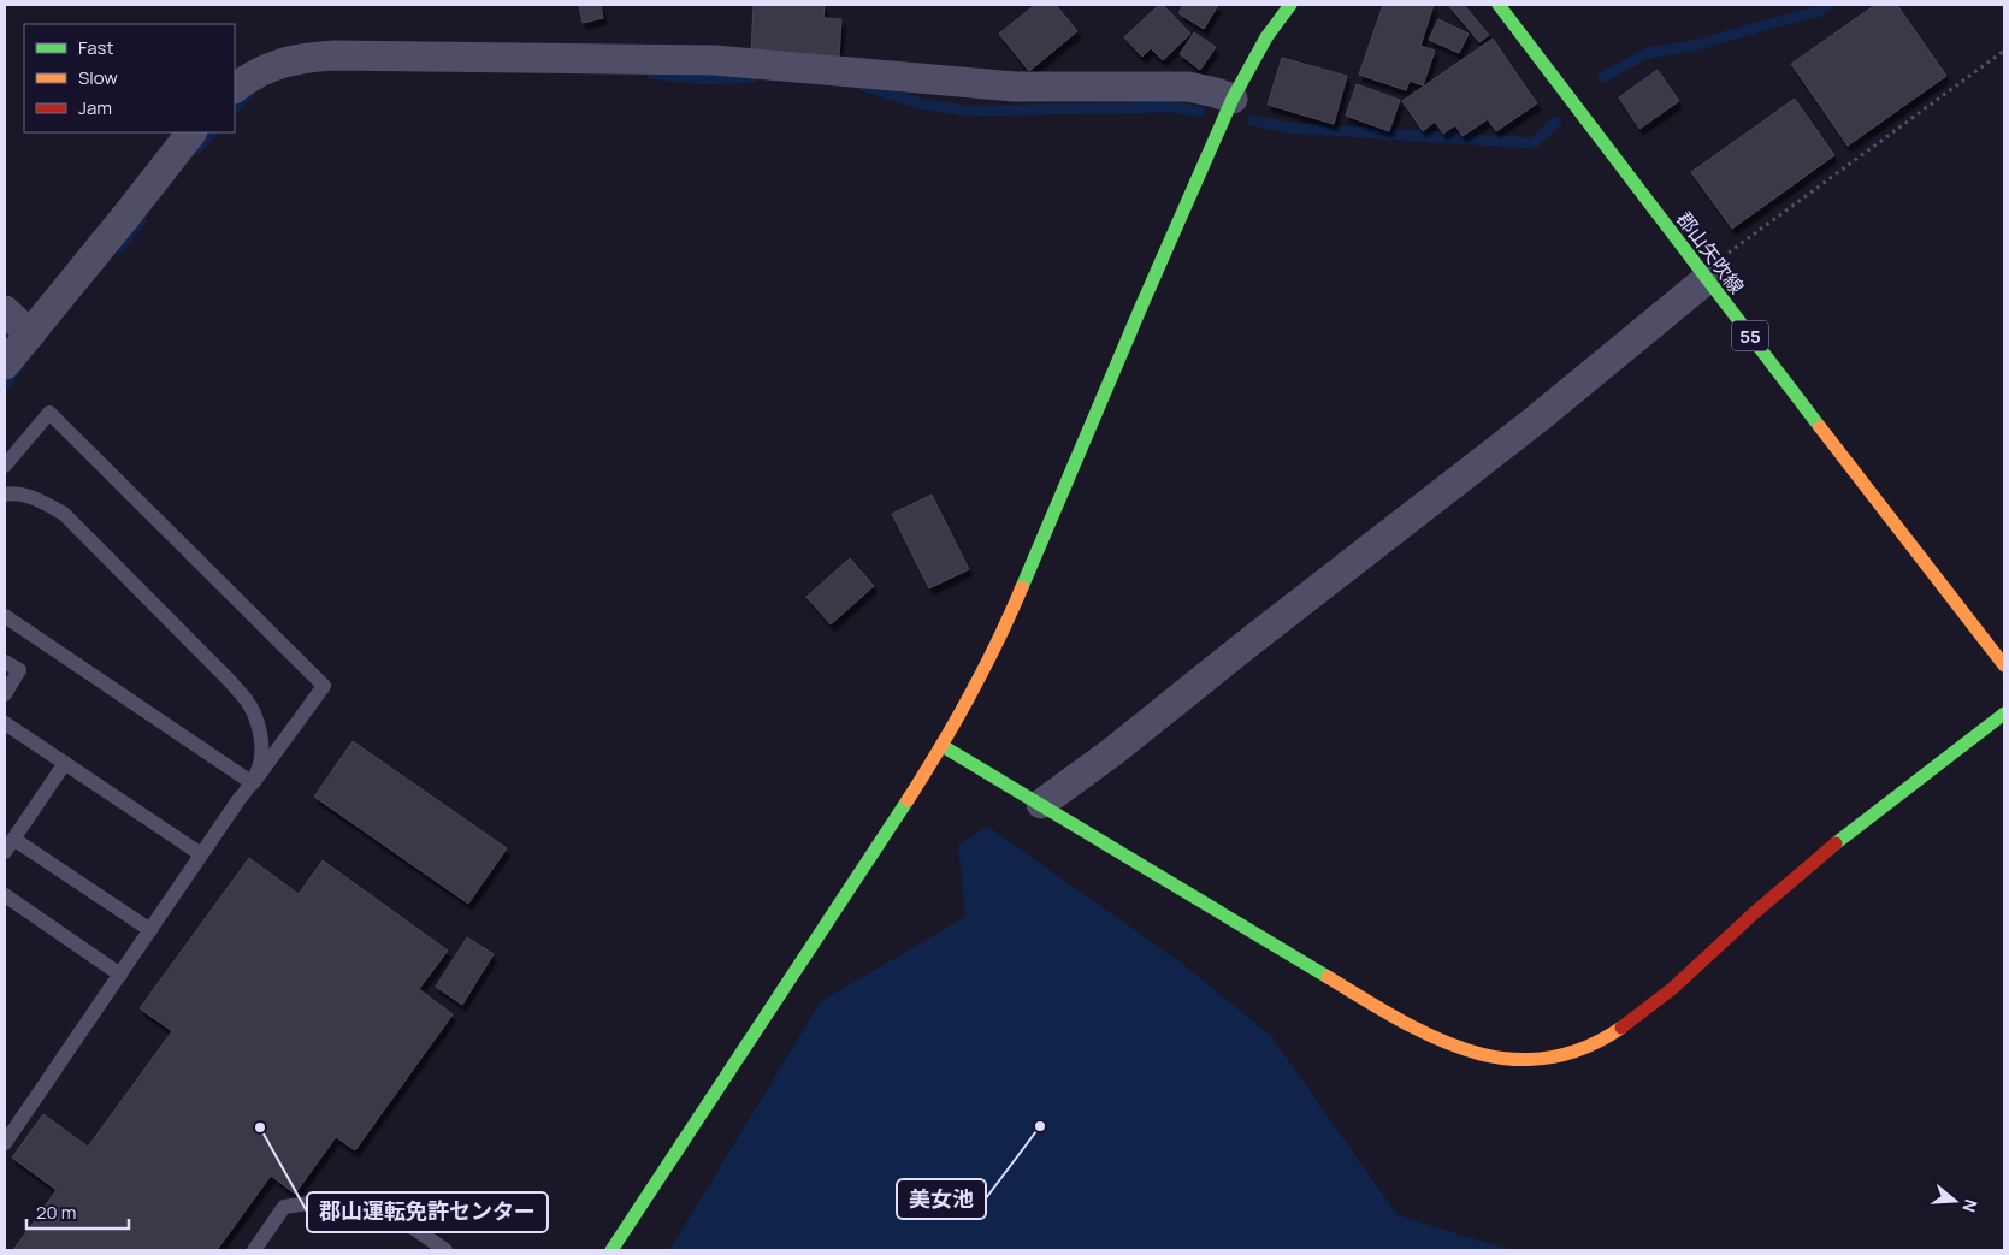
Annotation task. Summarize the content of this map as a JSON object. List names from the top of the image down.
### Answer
{
  "streets": {
    "street": ["郡山矢吹線", "55"]
  },
  "places": ["美女池", "郡山運転免許センター"],
  "legend": ["Fast", "Slow", "Jam"],
  "scale_bar": "20 m",
  "north": "right"
}
